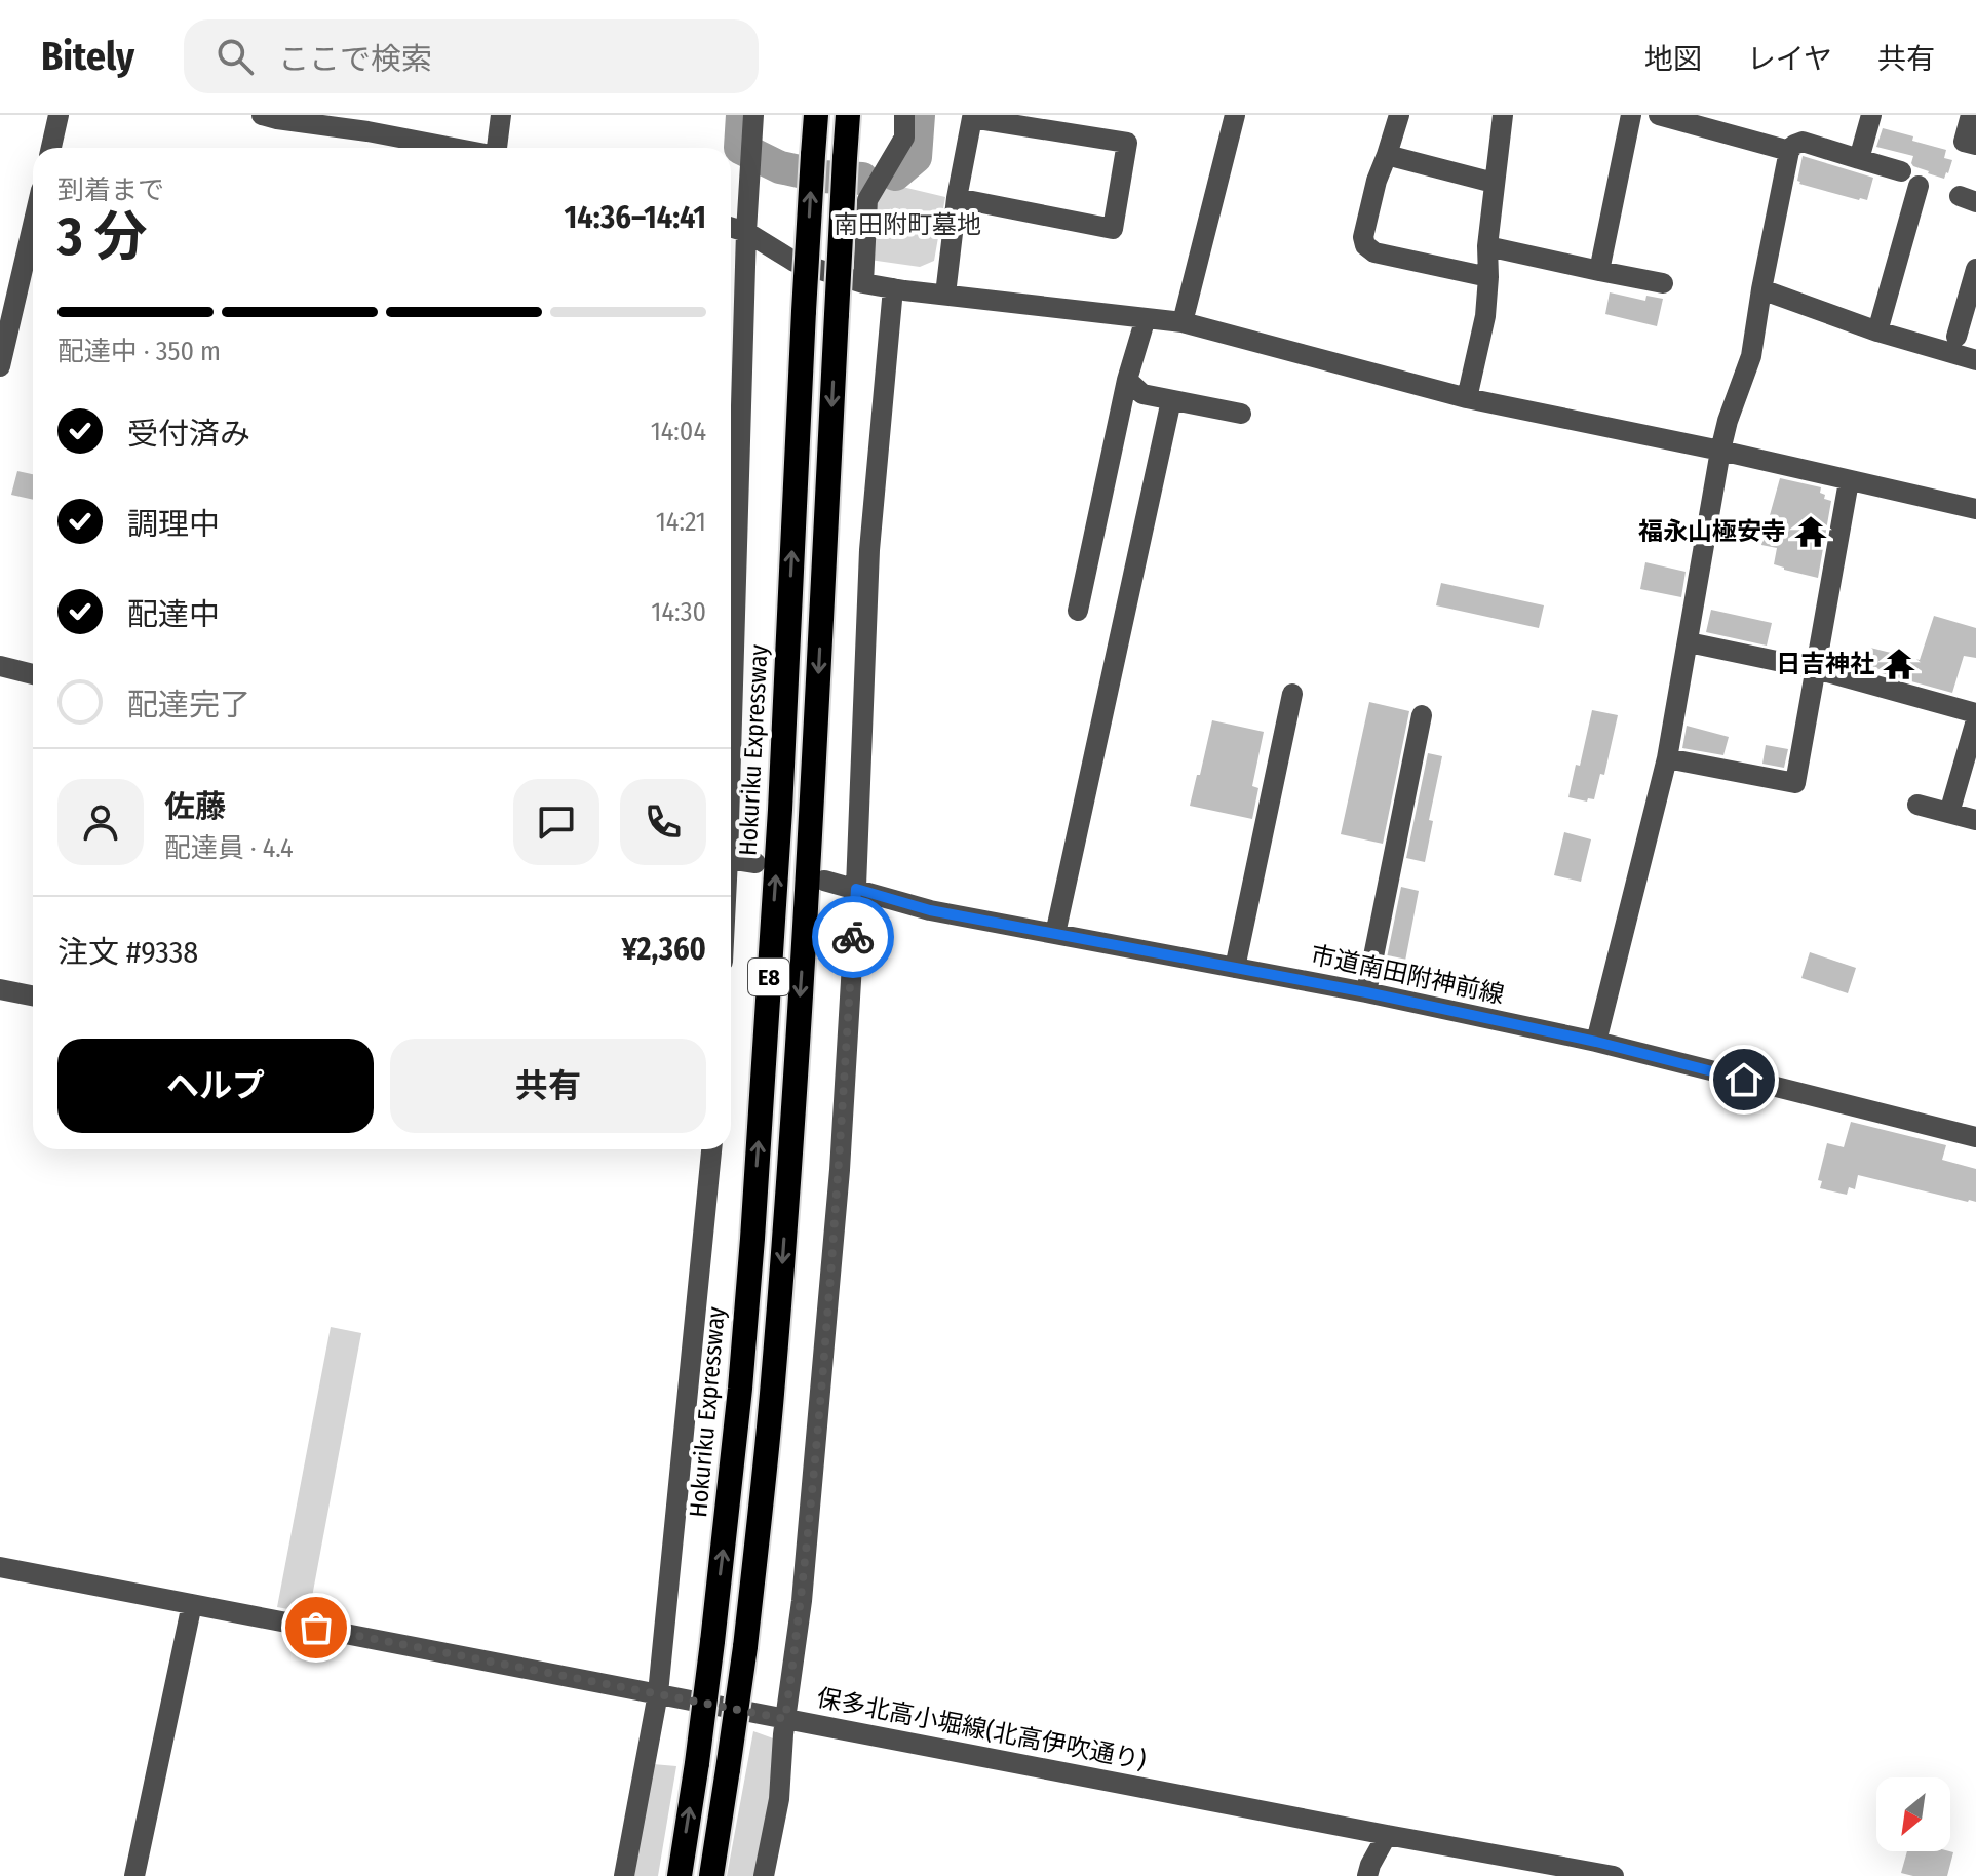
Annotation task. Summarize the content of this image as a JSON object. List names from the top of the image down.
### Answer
{
  "streets": {
    "highway": ["Hokuriku Expressway", "E8"],
    "street": ["市道南田附神前線", "保多北高小堀線(北高伊吹通り)"]
  },
  "parks": ["南田附町墓地"],
  "places": {
    "temple": ["福永山極安寺", "日吉神社"]
  },
  "north": "bottom left",
  "page": {
    "header": "Bitely",
    "search": "ここで検索",
    "nav": ["地図", "レイヤ", "共有"],
    "heading": ["3 分", "到着まで", "14:36–14:41"],
    "panel": [
      "佐藤",
      "配達員 · 4.4",
      "注文 #9338",
      "¥2,360"
    ],
    "bar": "配達中 · 350 m",
    "list": [
      ["受付済み", "14:04"],
      ["調理中", "14:21"],
      ["配達中", "14:30"],
      "配達完了"
    ],
    "buttons": ["ヘルプ", "共有"]
  }
}
